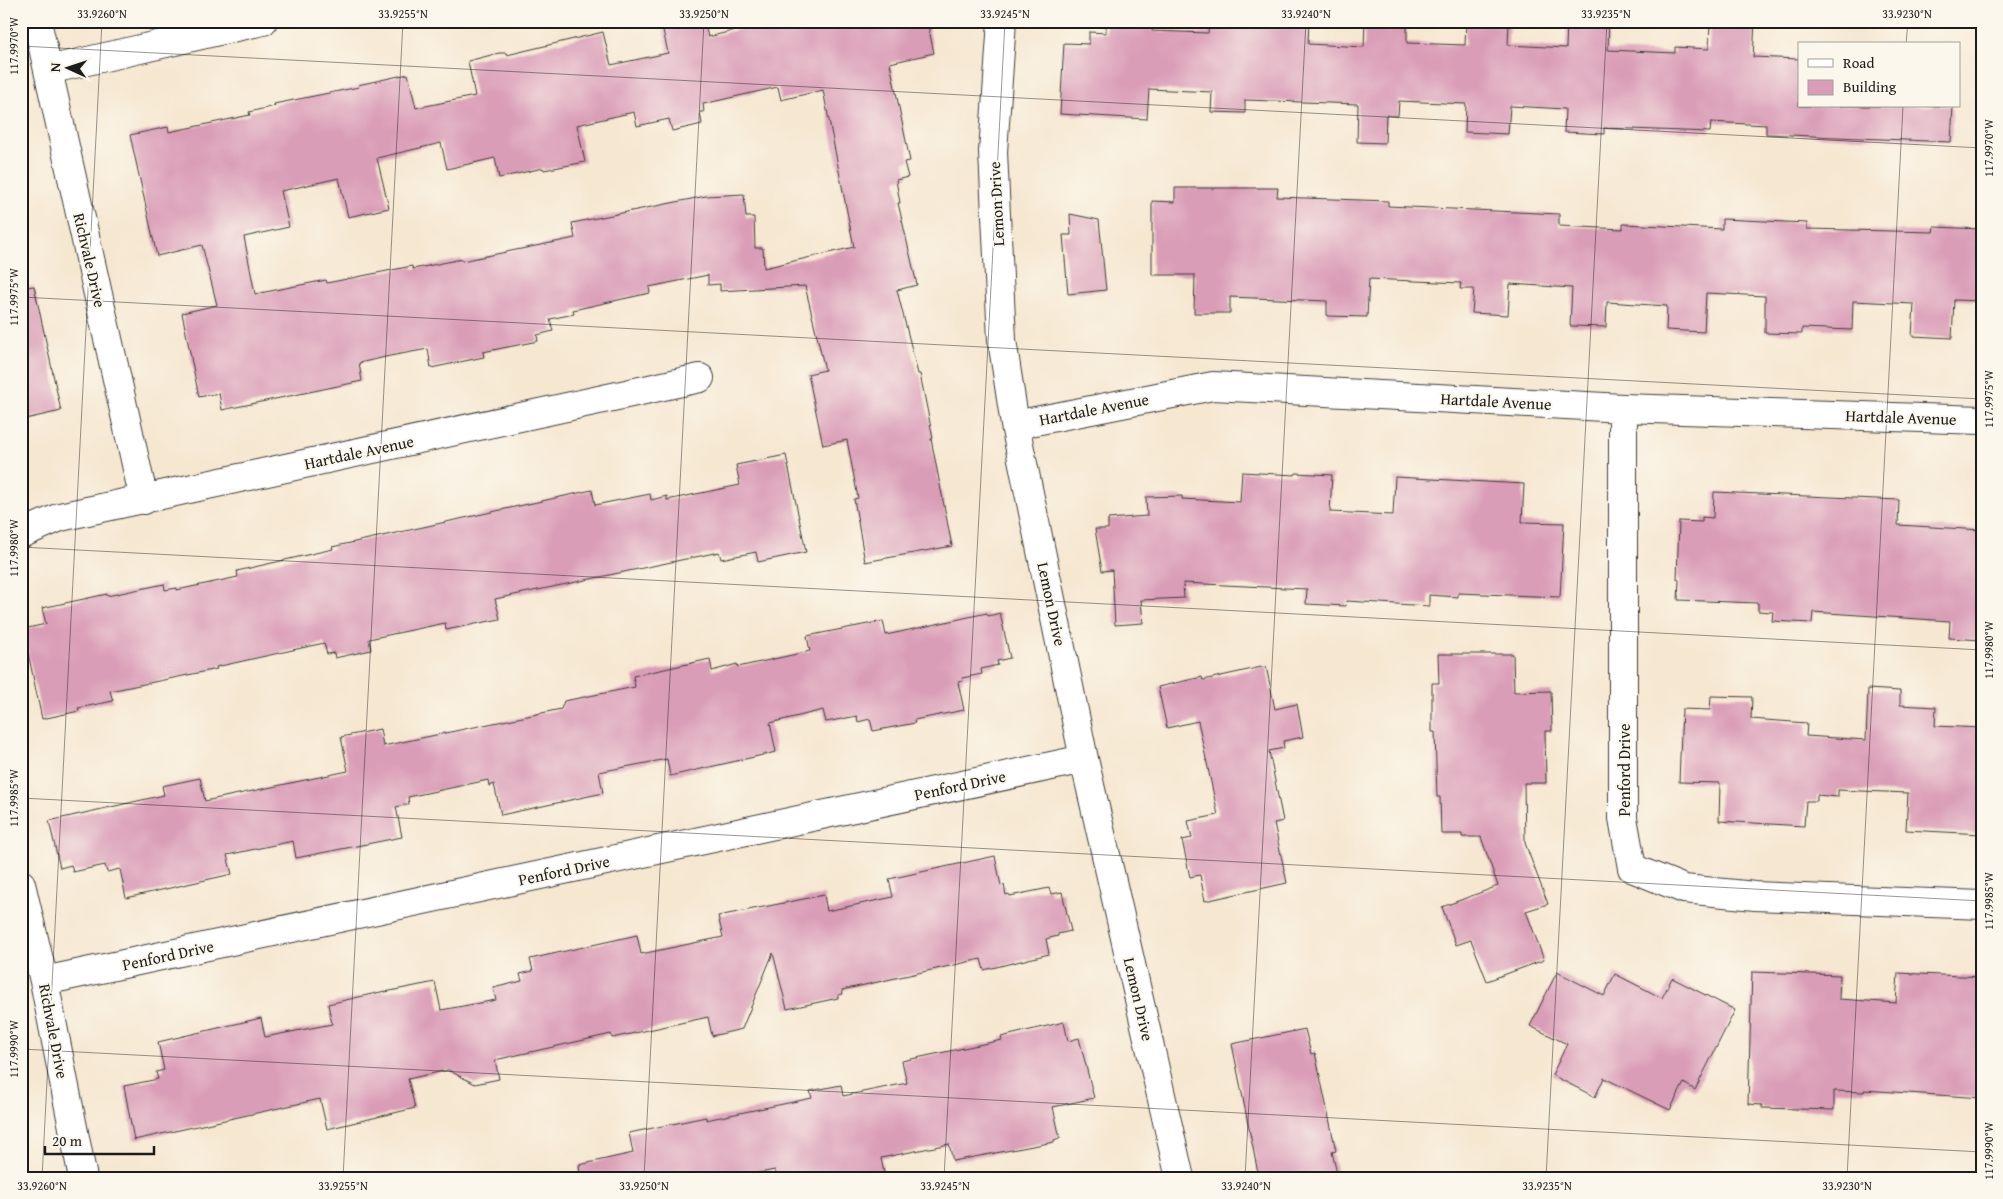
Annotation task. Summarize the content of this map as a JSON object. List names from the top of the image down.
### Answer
{
  "streets": {
    "street": [
      "Lemon Drive",
      "Richvale Drive",
      "Hartdale Avenue",
      "Penford Drive"
    ]
  },
  "crossings": [
    ["Lemon Drive", "Hartdale Avenue"],
    ["Lemon Drive", "Penford Drive"],
    ["Richvale Drive", "Hartdale Avenue"],
    ["Richvale Drive", "Penford Drive"],
    ["Hartdale Avenue", "Penford Drive"]
  ],
  "legend": ["Road", "Building"],
  "scale_bar": "20 m",
  "north": "left",
  "coordinates": [
    "33.9260°N",
    "33.9255°N",
    "33.9250°N",
    "33.9245°N",
    "33.9240°N",
    "33.9235°N",
    "33.9230°N",
    "117.9970°W",
    "117.9975°W",
    "117.9980°W",
    "117.9985°W",
    "117.9990°W"
  ]
}
